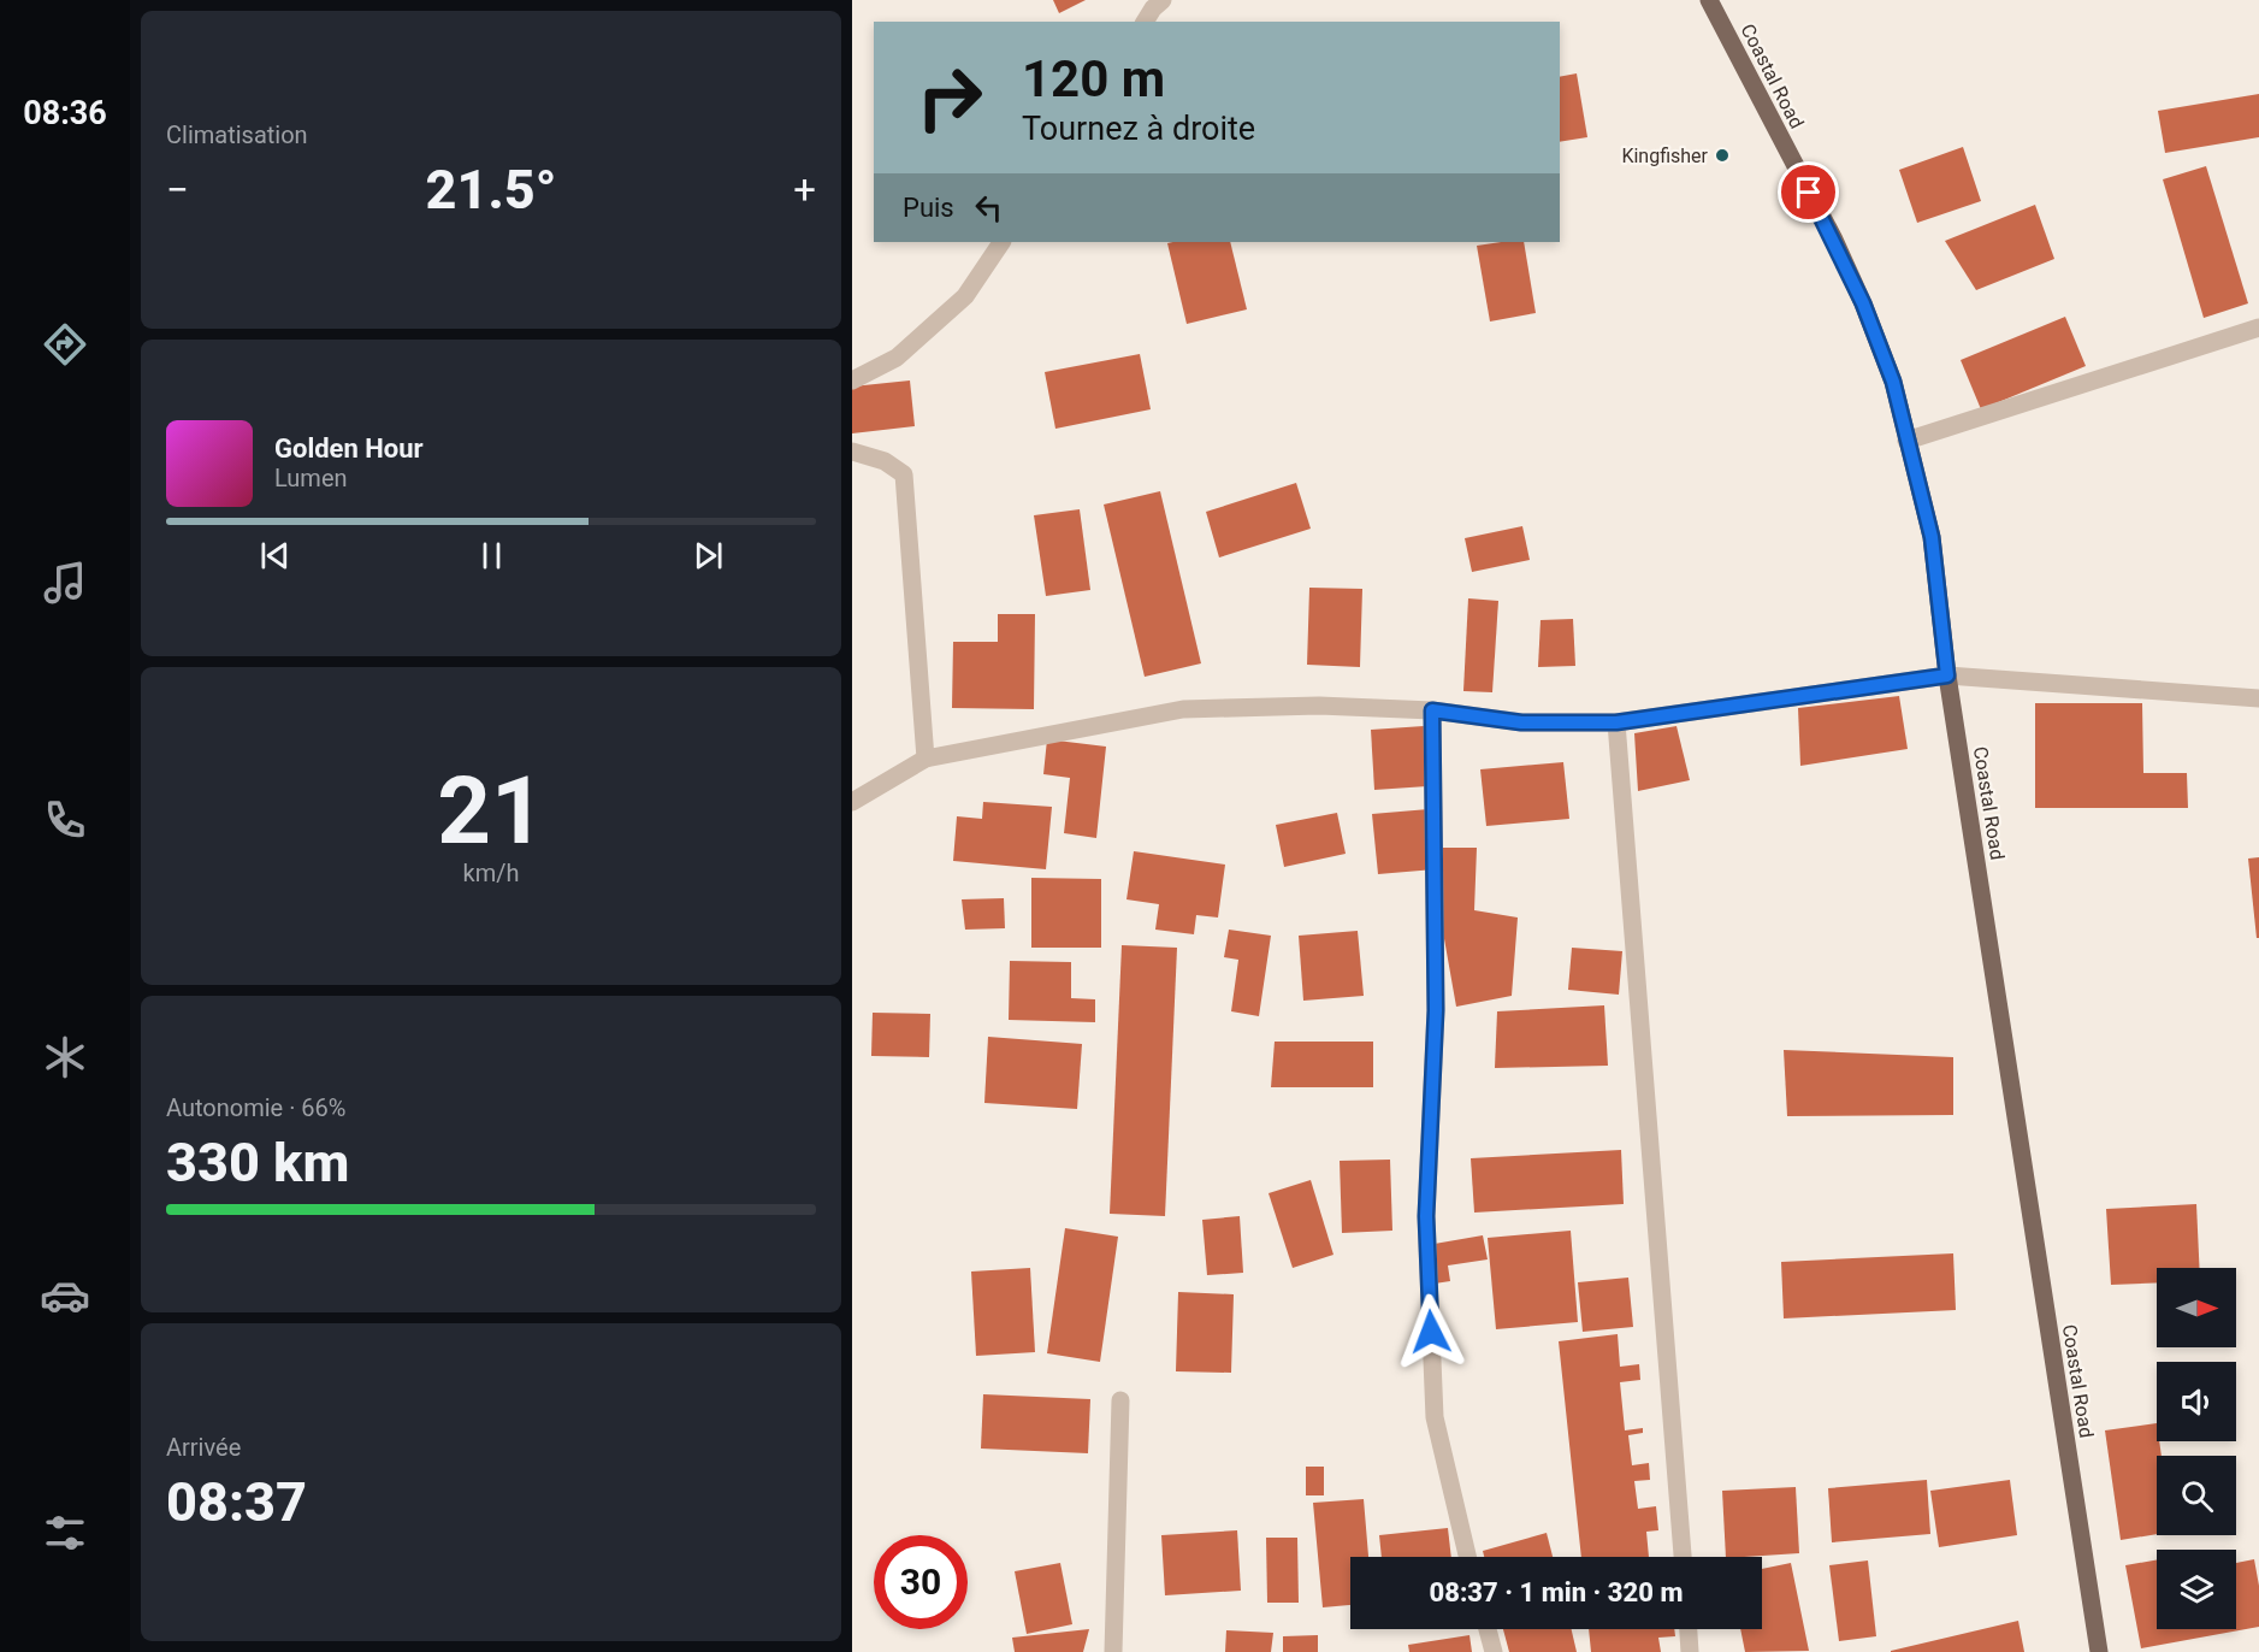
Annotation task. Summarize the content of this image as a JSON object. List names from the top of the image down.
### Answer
{
  "streets": {
    "main road": ["Coastal Road"]
  },
  "places": ["Kingfisher"],
  "north": "right",
  "page": {
    "tabs": "08:36",
    "tile": [
      "Climatisation",
      ["21", "km/h"],
      ["Autonomie · 66%", "330 km"],
      ["Arrivée", "08:37"]
    ],
    "turn": ["120 m", "Tournez à droite"],
    "heat": ["−", "21.5°", "+"],
    "then": "Puis",
    "song": ["Golden Hour", "Lumen"],
    "limit": "30",
    "trip": "08:37 · 1 min · 320 m"
  }
}
